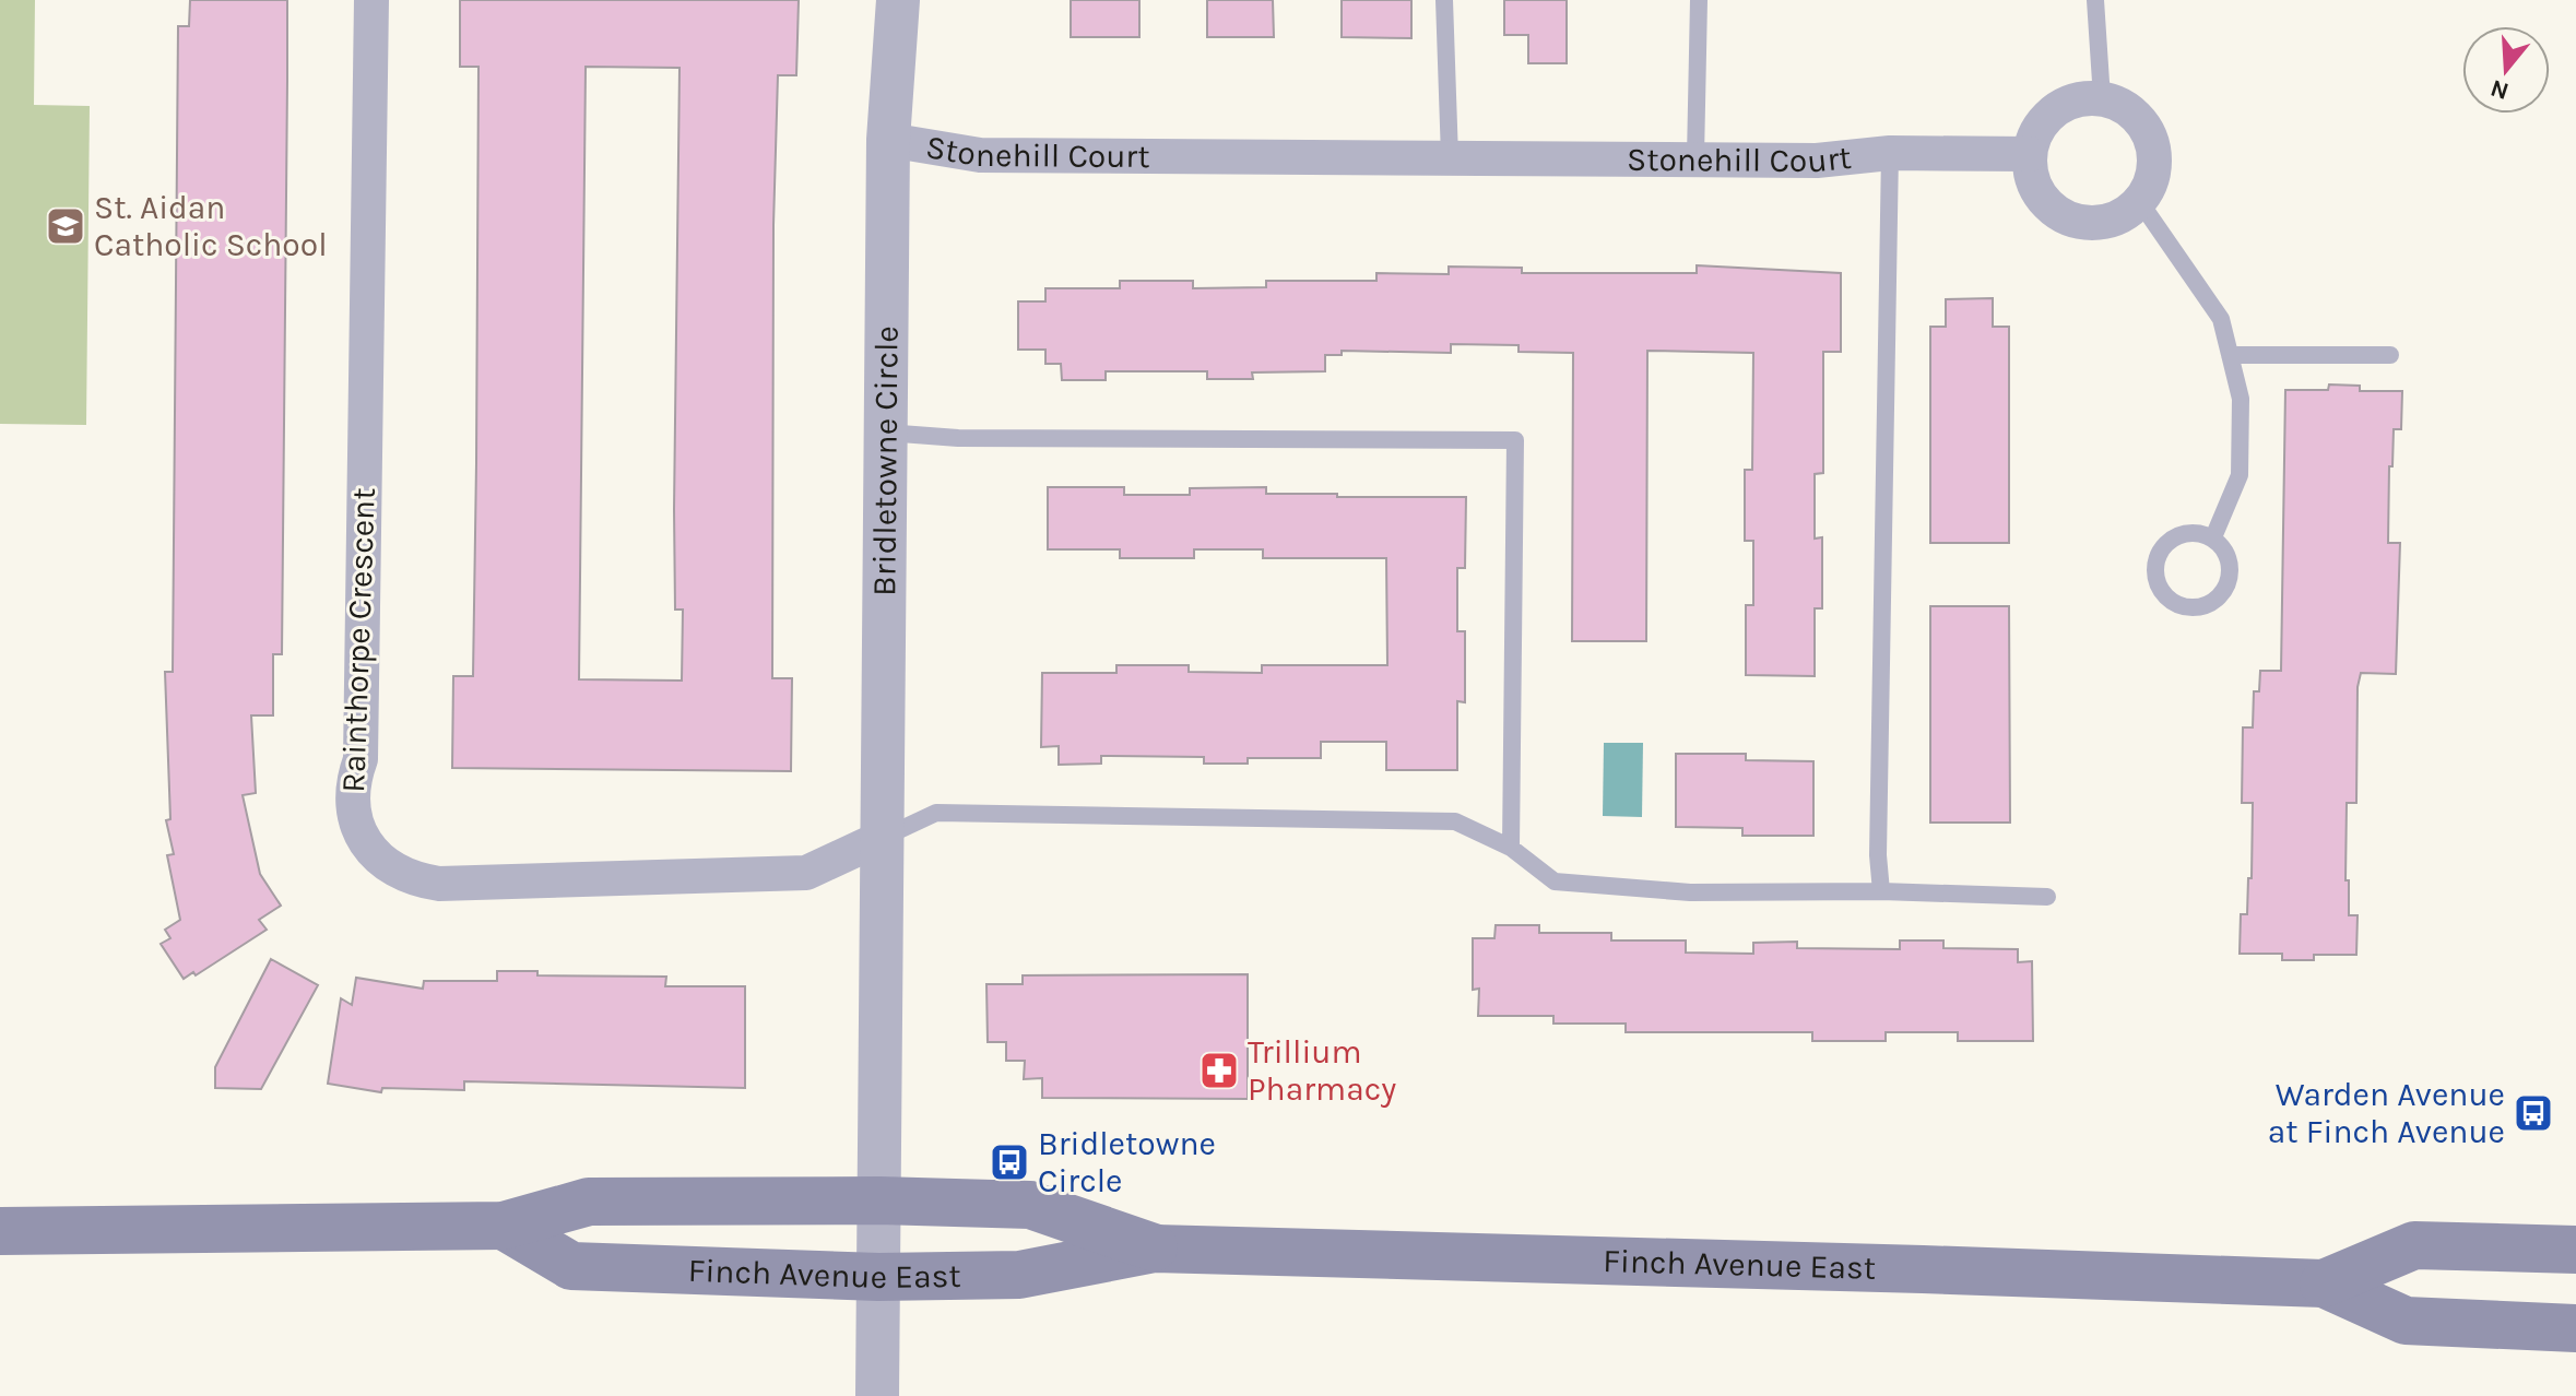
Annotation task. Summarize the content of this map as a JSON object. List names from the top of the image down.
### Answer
{
  "streets": {
    "main road": ["Finch Avenue East"],
    "street": ["Stonehill Court", "Bridletowne Circle", "Rainthorpe Crescent"]
  },
  "crossings": [
    ["Stonehill Court", "Bridletowne Circle"],
    ["Bridletowne Circle", "Rainthorpe Crescent"],
    ["Bridletowne Circle", "Finch Avenue East"]
  ],
  "places": {
    "school or university": ["St. Aidan Catholic School"],
    "pharmacy": ["Trillium Pharmacy"],
    "bus stop": ["Warden Avenue at Finch Avenue", "Bridletowne Circle"]
  },
  "north": "bottom"
}
